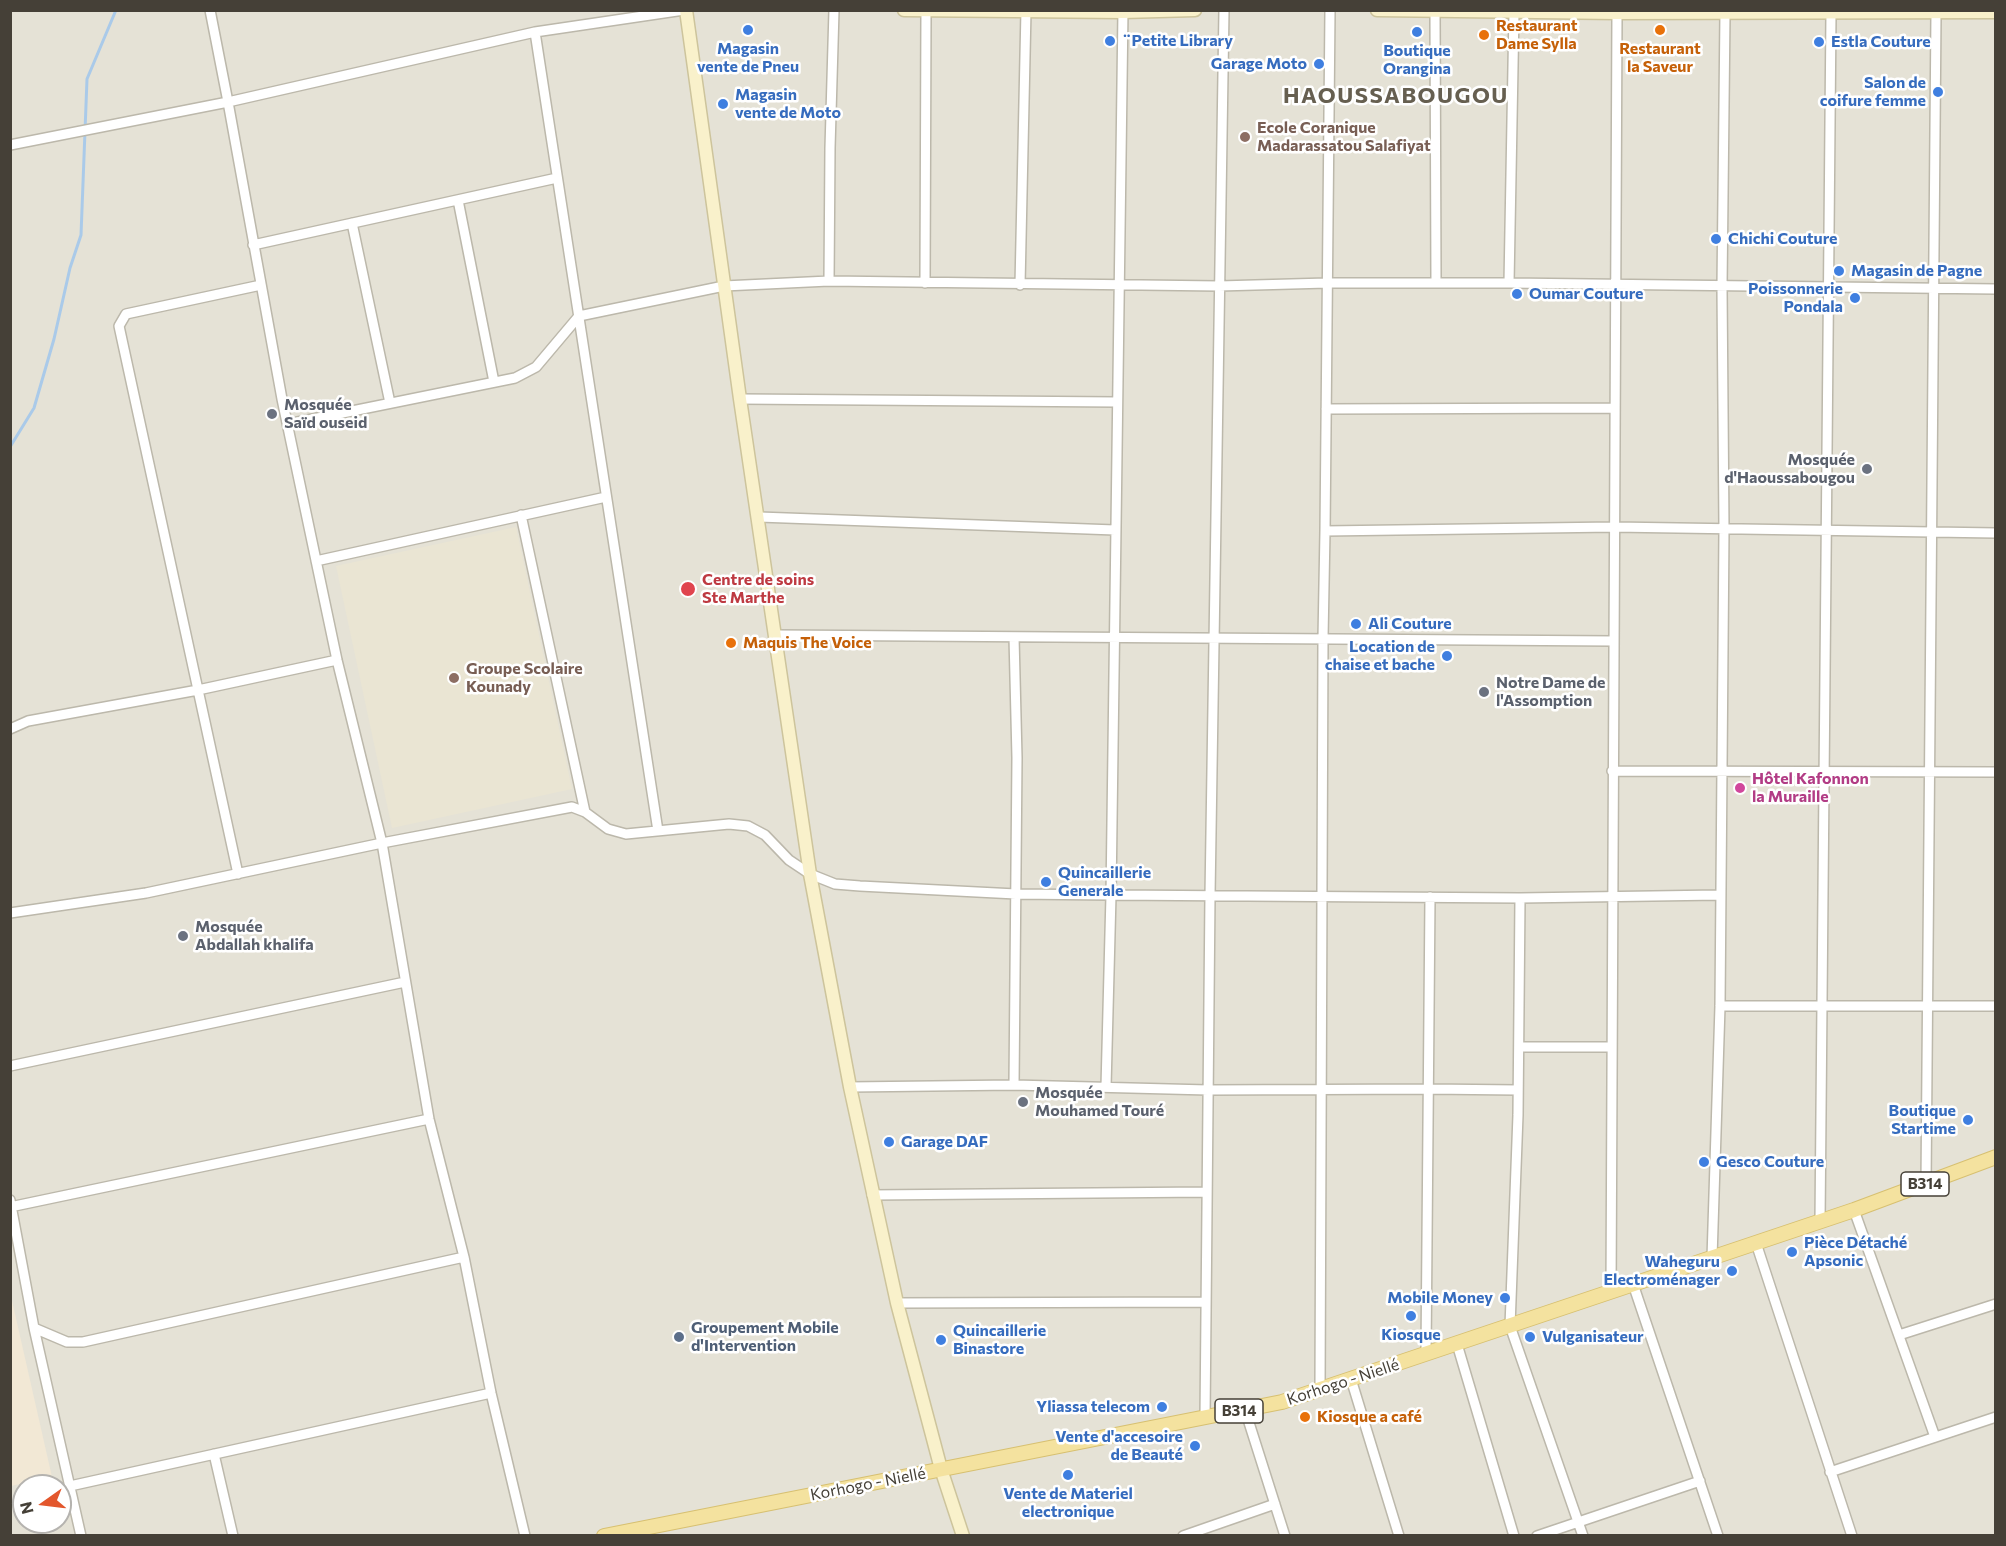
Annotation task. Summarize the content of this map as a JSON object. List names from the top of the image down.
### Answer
{
  "streets": {
    "main road": ["B314", "Korhogo - Niellé"]
  },
  "crossings": [
    ["B314", "Korhogo - Niellé"]
  ],
  "districts": ["HAOUSSABOUGOU"],
  "places": [
    "Magasin vente de Pneu",
    "Restaurant la Saveur",
    "Boutique Orangina",
    "Restaurant Dame Sylla",
    "¨Petite Library",
    "Estla Couture",
    "Garage Moto",
    "Salon de coifure femme",
    "Magasin vente de Moto",
    "Ecole Coranique Madarassatou Salafiyat",
    "Chichi Couture",
    "Magasin de Pagne",
    "Oumar Couture",
    "Poissonnerie Pondala",
    "Mosquée Saïd ouseid",
    "Mosquée d'Haoussabougou",
    "Centre de soins Ste Marthe",
    "Ali Couture",
    "Maquis The Voice",
    "Location de chaise et bache",
    "Groupe Scolaire Kounady",
    "Notre Dame de l'Assomption",
    "Hôtel Kafonnon la Muraille",
    "Quincaillerie Generale",
    "Mosquée Abdallah khalifa",
    "Mosquée Mouhamed Touré",
    "Boutique Startime",
    "Garage DAF",
    "Gesco Couture",
    "Pièce Détaché Apsonic",
    "Waheguru Electroménager",
    "Mobile Money",
    "Kiosque",
    "Groupement Mobile d'Intervention",
    "Vulganisateur",
    "Quincaillerie Binastore",
    "Yliassa telecom",
    "Kiosque a café",
    "Vente d'accesoire de Beauté",
    "Vente de Materiel electronique"
  ],
  "north": "left"
}
